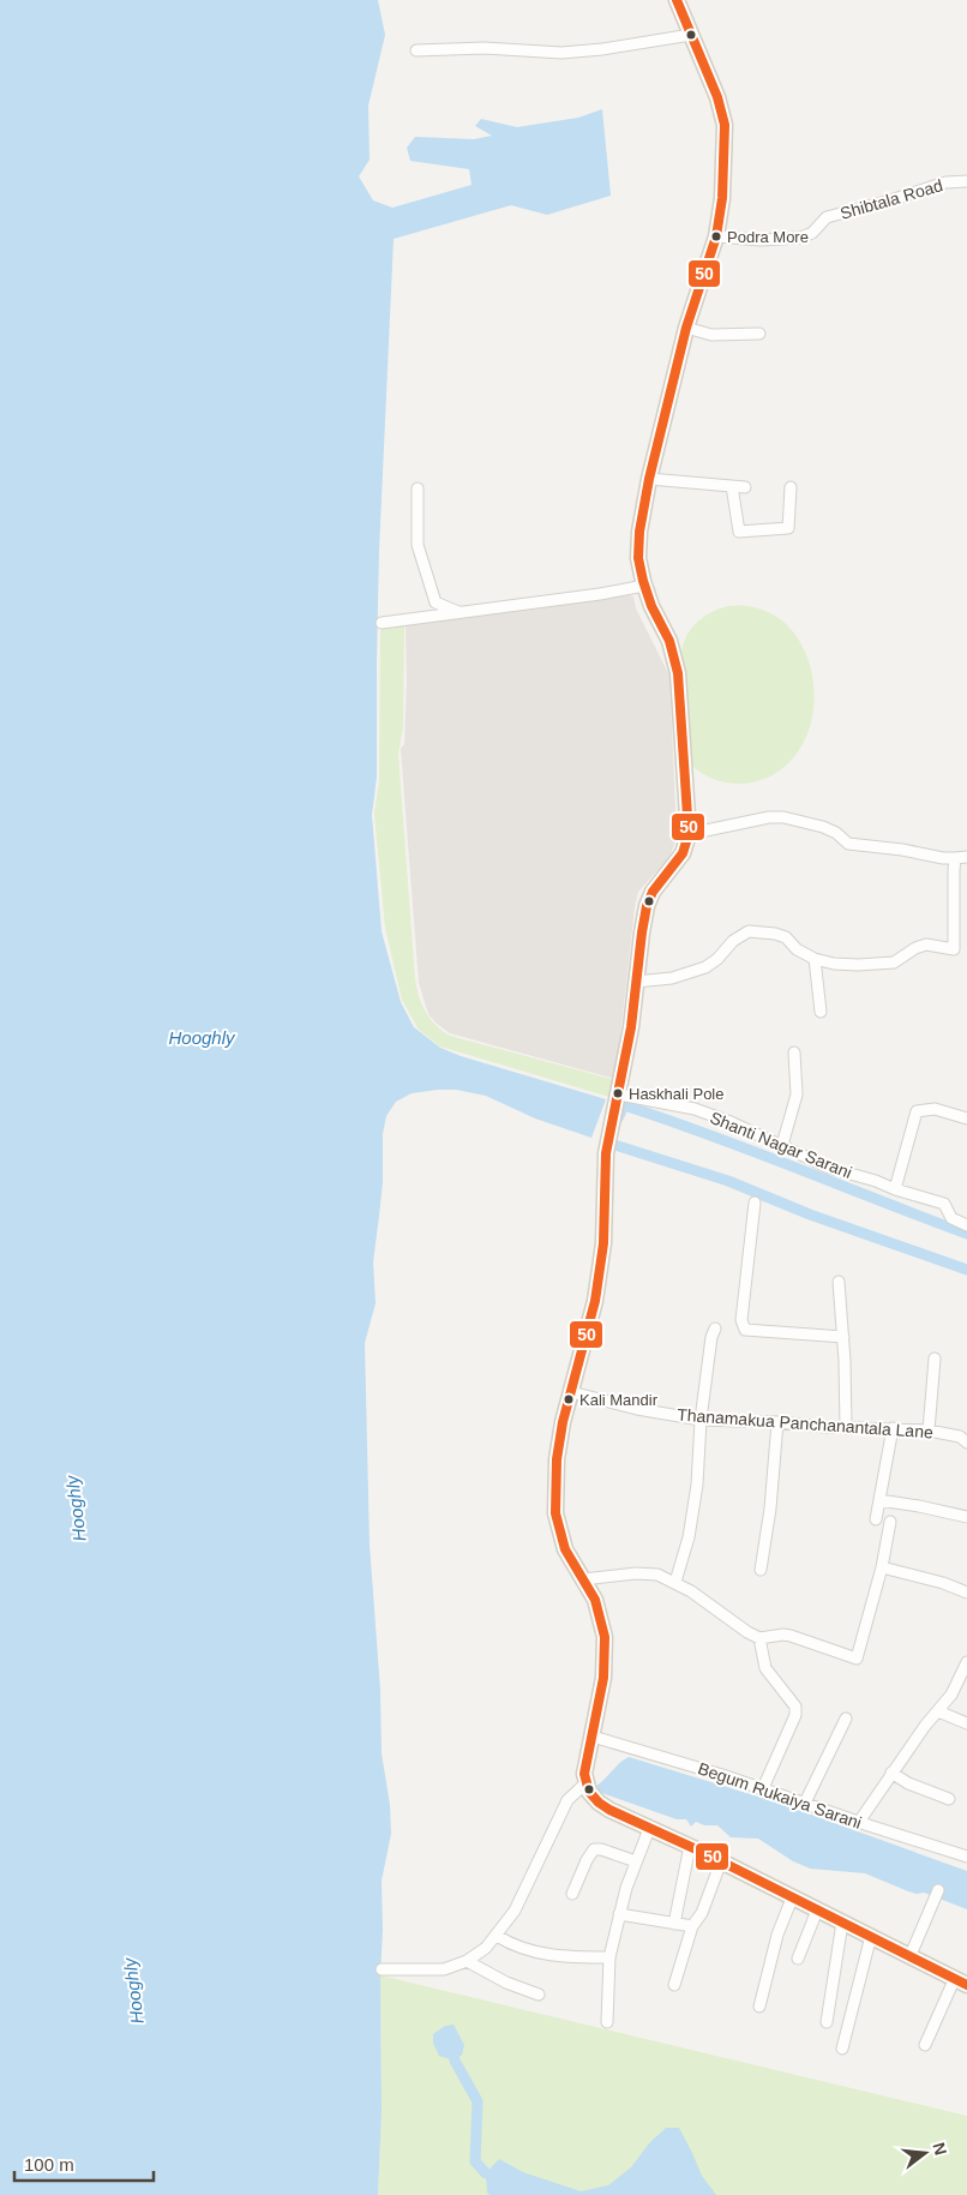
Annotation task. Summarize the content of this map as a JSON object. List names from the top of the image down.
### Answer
{
  "streets": {
    "street": [
      "Shibtala Road",
      "Shanti Nagar Sarani",
      "Thanamakua Panchanantala Lane",
      "Begum Rukaiya Sarani"
    ]
  },
  "water": ["Hooghly"],
  "places": ["Podra More", "Haskhali Pole", "Kali Mandir"],
  "lines": ["transit line 50"],
  "scale_bar": "100 m",
  "north": "right"
}
